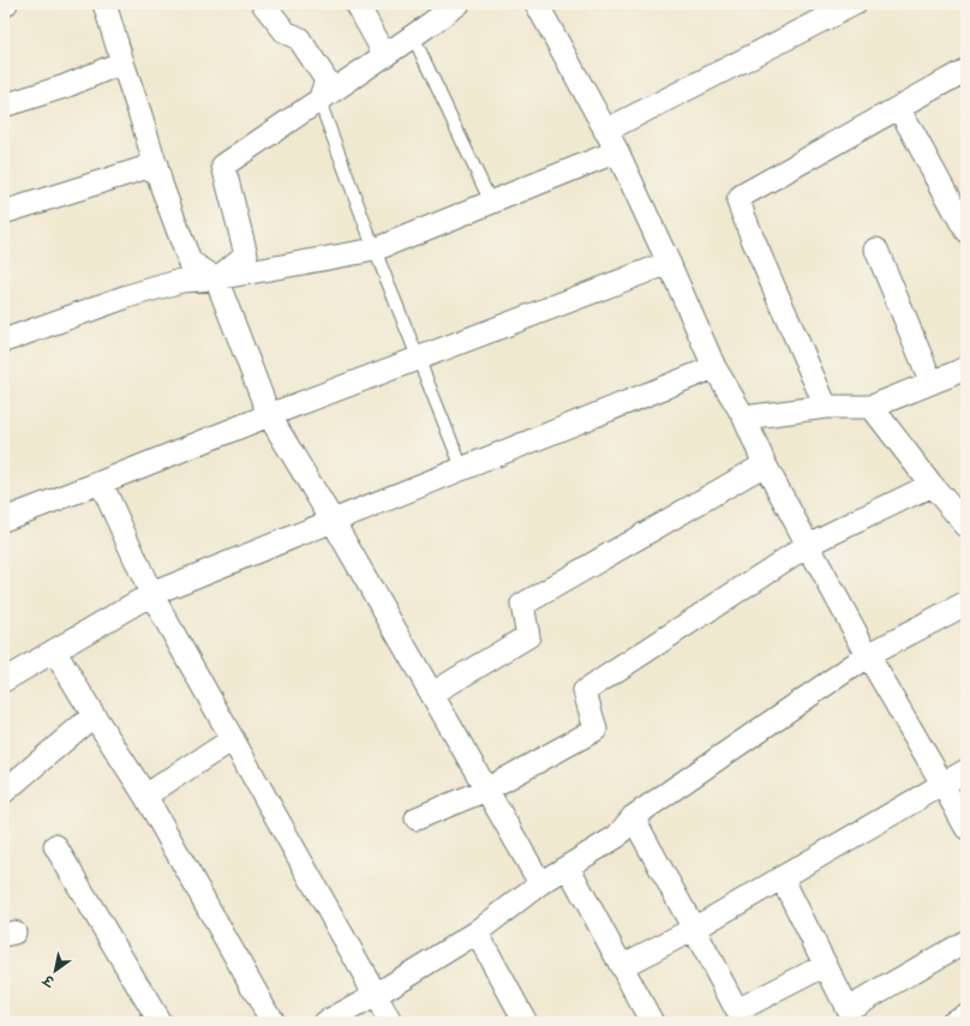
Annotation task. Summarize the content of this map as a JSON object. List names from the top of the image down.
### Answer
{
  "north": "bottom left"
}
